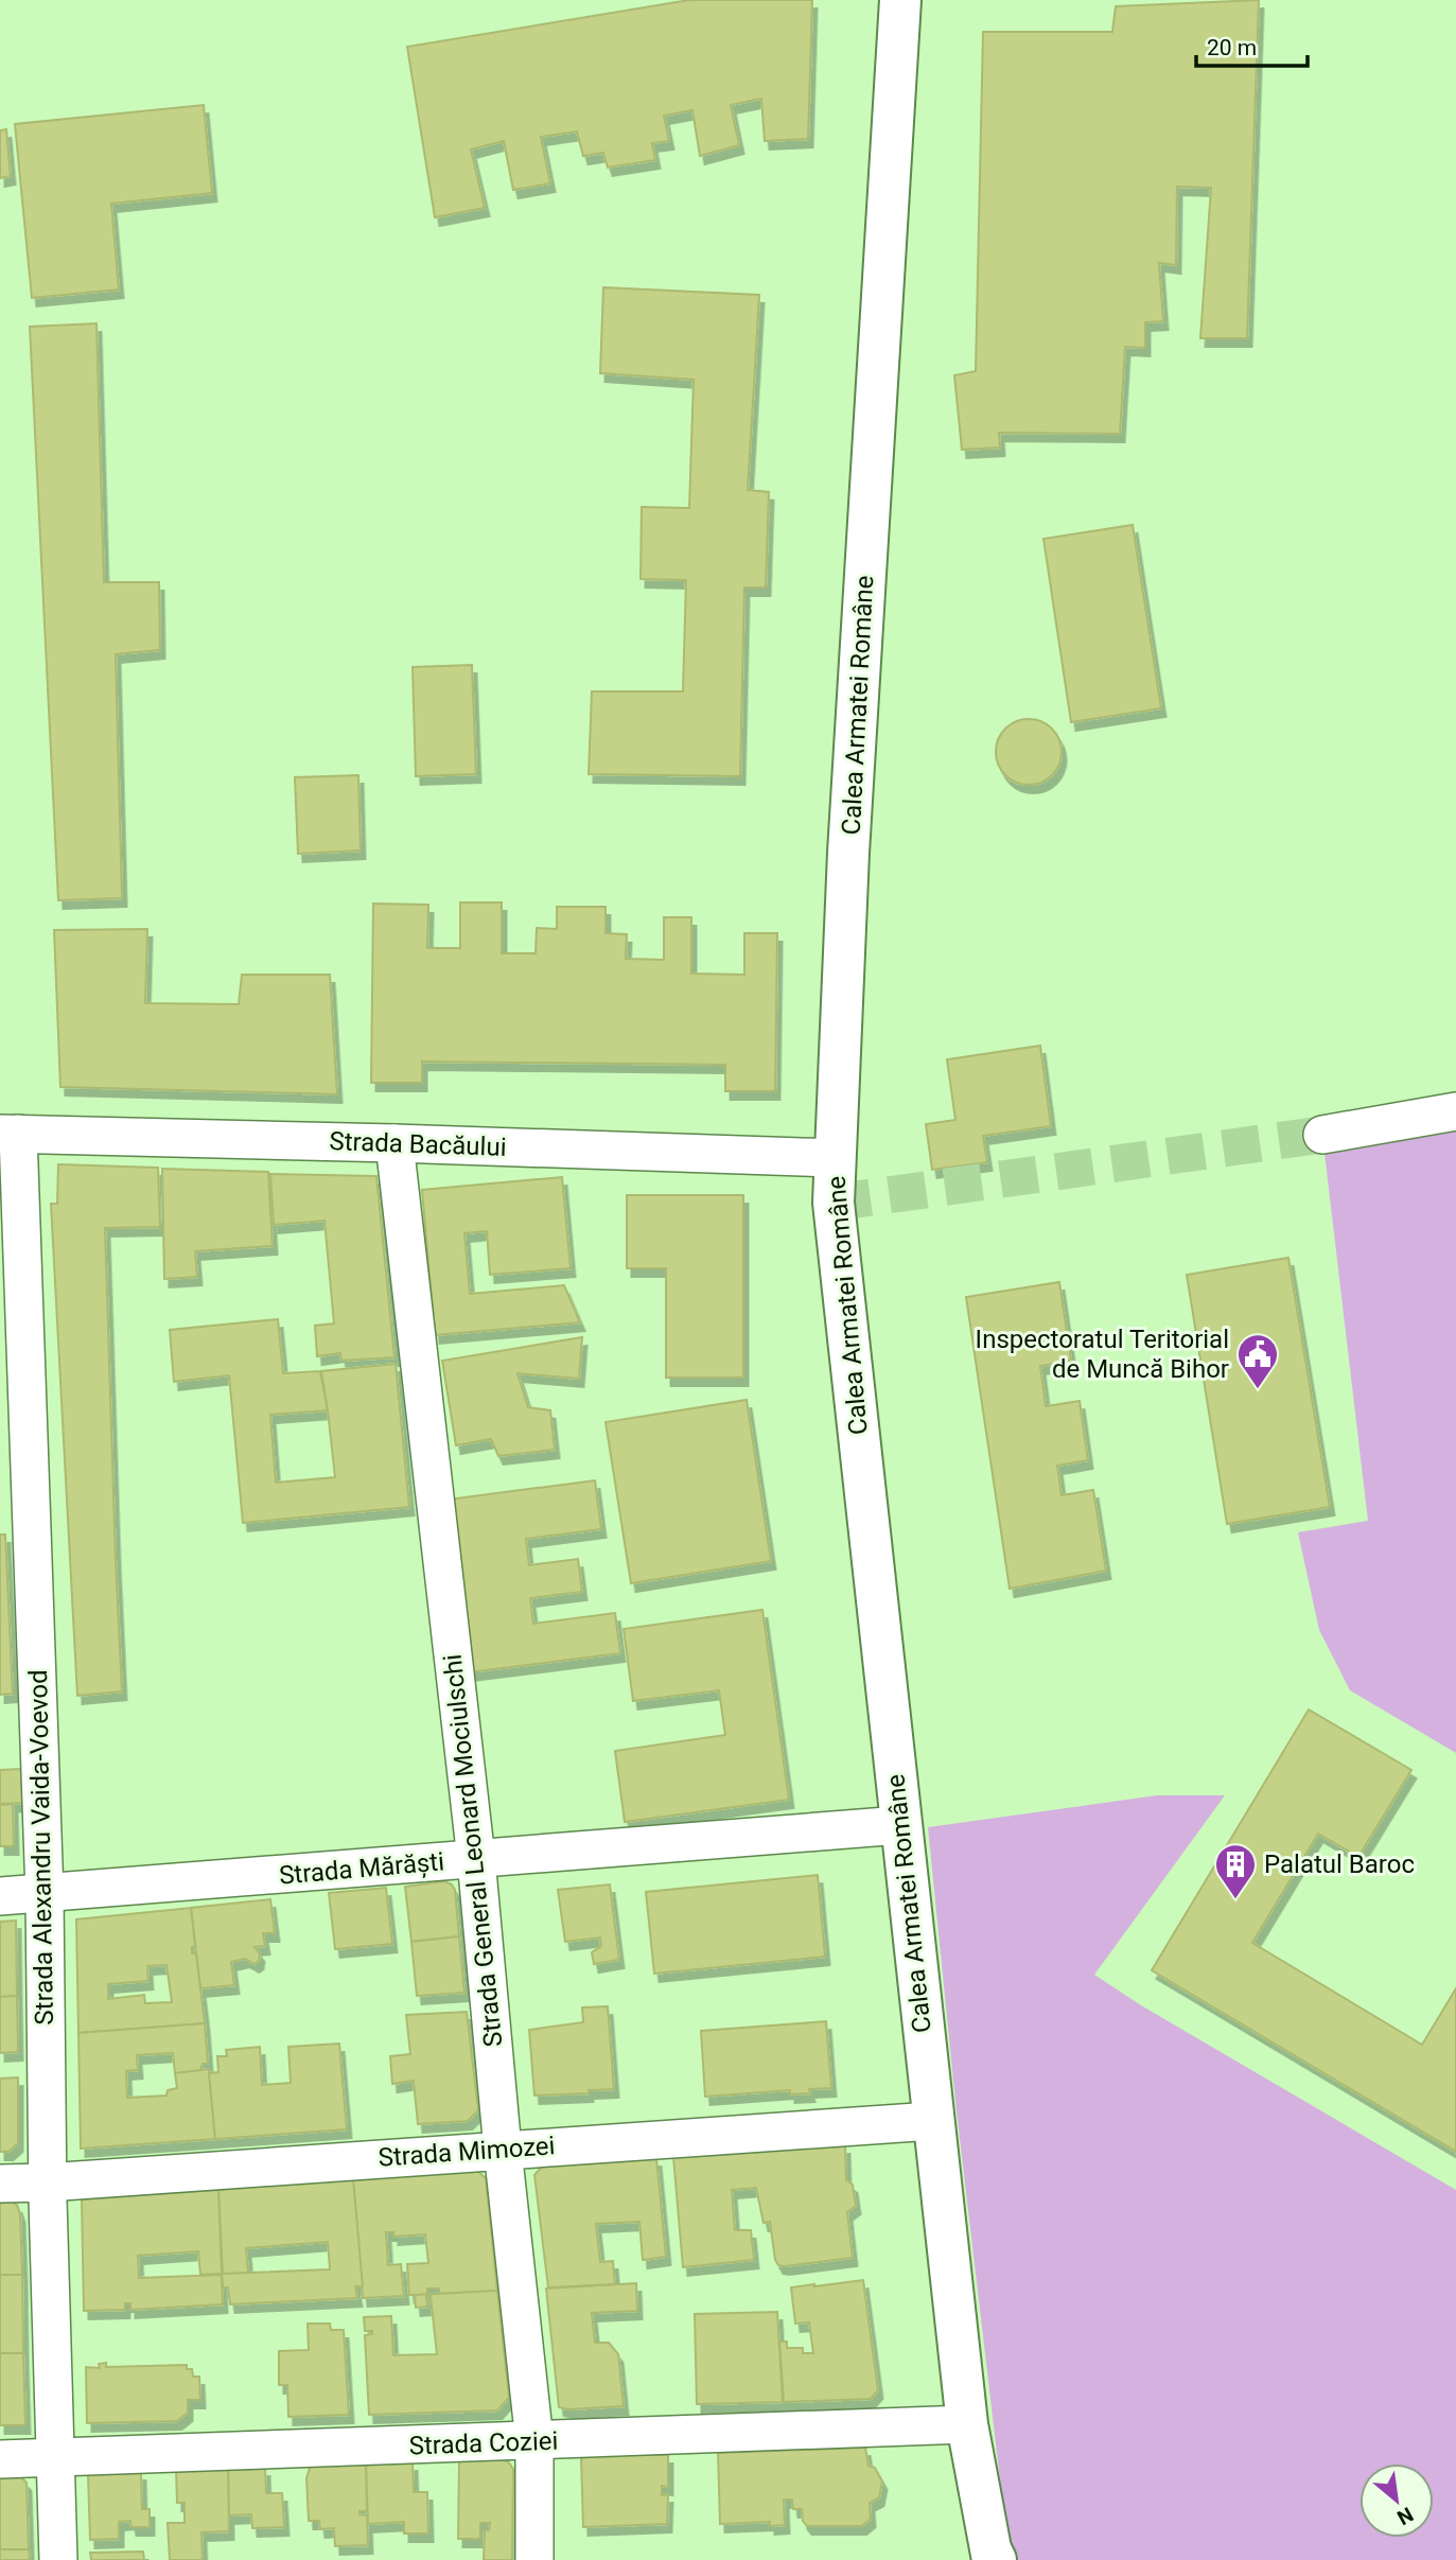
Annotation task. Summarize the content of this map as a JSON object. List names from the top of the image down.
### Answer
{
  "streets": {
    "street": [
      "Calea Armatei Române",
      "Strada Bacăului",
      "Strada Alexandru Vaida-Voevod",
      "Strada General Leonard Mociulschi",
      "Strada Mărăști",
      "Strada Mimozei",
      "Strada Coziei"
    ]
  },
  "crossings": [
    ["Calea Armatei Române", "Strada Bacăului"],
    ["Calea Armatei Române", "Strada Mărăști"],
    ["Calea Armatei Române", "Strada Mimozei"],
    ["Calea Armatei Române", "Strada Coziei"],
    ["Strada Bacăului", "Strada Alexandru Vaida-Voevod"],
    ["Strada Bacăului", "Strada General Leonard Mociulschi"],
    ["Strada Alexandru Vaida-Voevod", "Strada Mărăști"],
    ["Strada Alexandru Vaida-Voevod", "Strada Mimozei"],
    ["Strada Alexandru Vaida-Voevod", "Strada Coziei"],
    ["Strada General Leonard Mociulschi", "Strada Mărăști"],
    ["Strada General Leonard Mociulschi", "Strada Mimozei"],
    ["Strada General Leonard Mociulschi", "Strada Coziei"]
  ],
  "places": {
    "public building": ["Inspectoratul Teritorial de Muncă Bihor"],
    "building": ["Palatul Baroc"]
  },
  "scale_bar": "20 m",
  "north": "bottom right"
}
